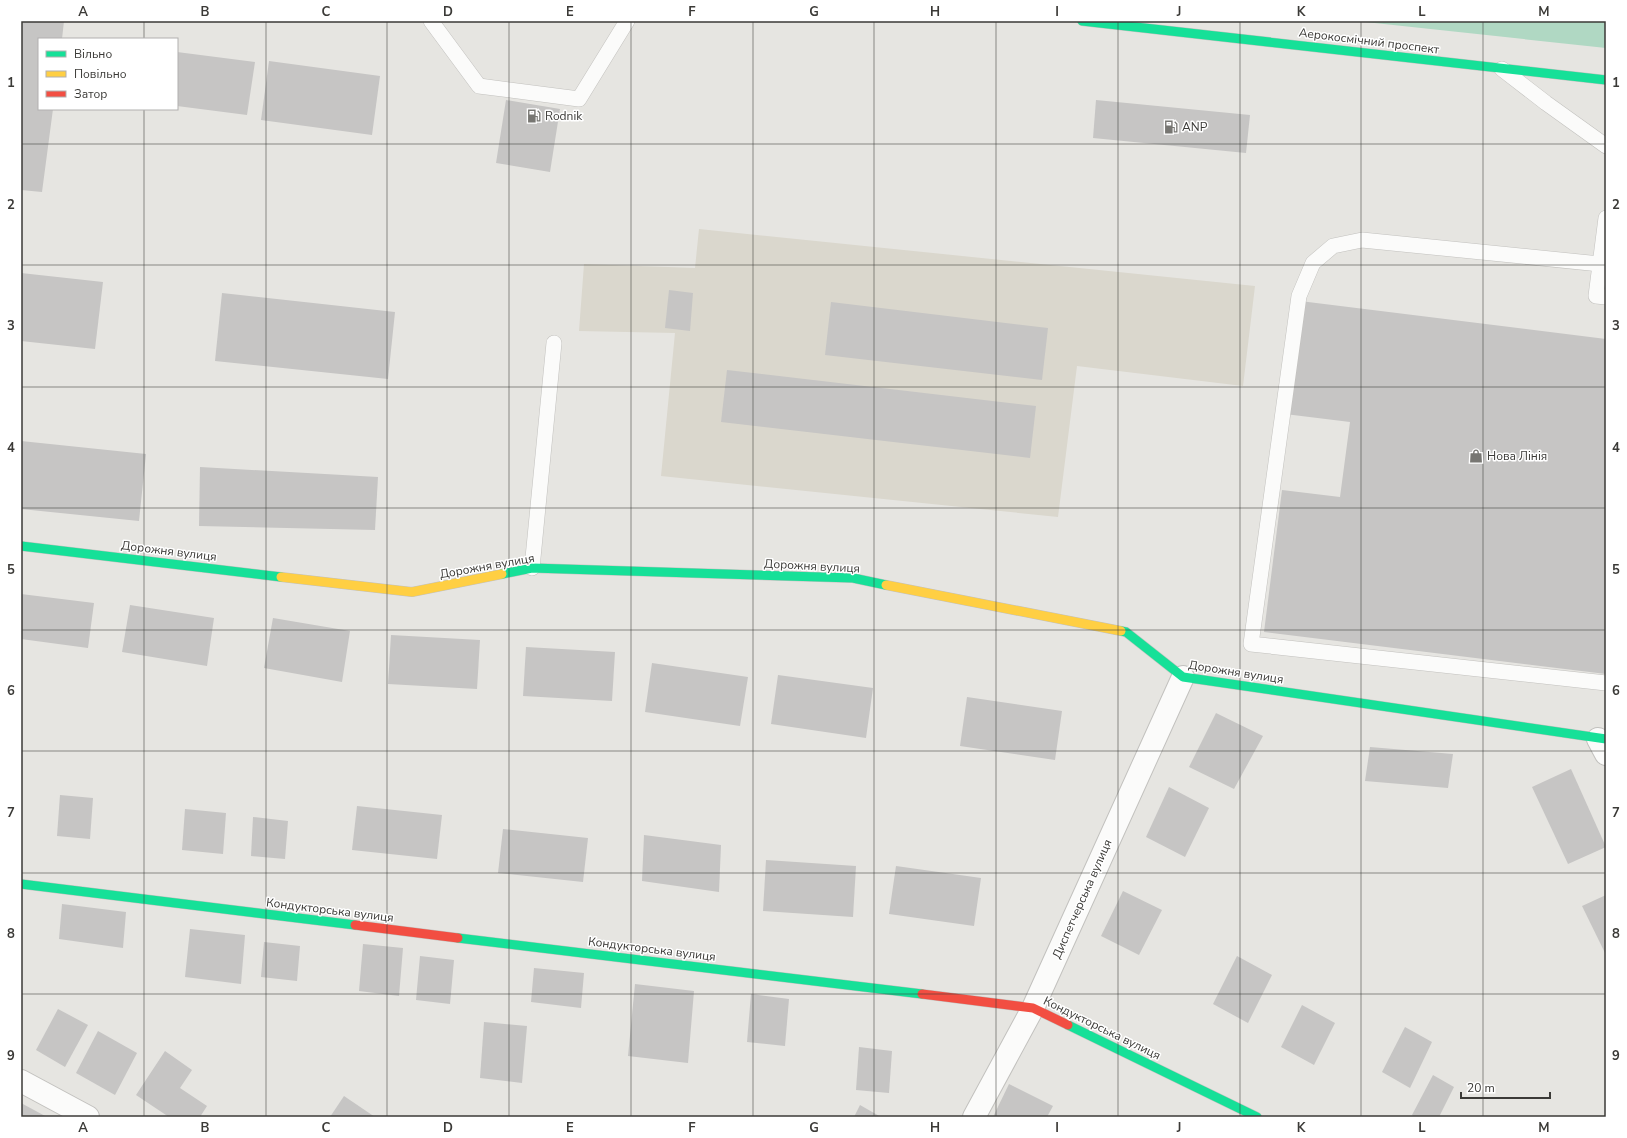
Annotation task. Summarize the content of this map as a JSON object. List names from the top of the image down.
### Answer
{
  "streets": {
    "street": [
      "Аерокосмічний проспект",
      "Дорожня вулиця",
      "Диспетчерська вулиця",
      "Кондукторська вулиця"
    ]
  },
  "crossings": [
    ["Дорожня вулиця", "Диспетчерська вулиця"],
    ["Диспетчерська вулиця", "Кондукторська вулиця"]
  ],
  "places": {
    "fuel station": ["Rodnik", "ANP"],
    "shop": ["Нова Лінія"]
  },
  "legend": ["Вільно", "Повільно", "Затор"],
  "scale_bar": "20 m",
  "grid": {
    "columns": [
      "A",
      "B",
      "C",
      "D",
      "E",
      "F",
      "G",
      "H",
      "I",
      "J",
      "K",
      "L",
      "M"
    ],
    "rows": [
      "1",
      "2",
      "3",
      "4",
      "5",
      "6",
      "7",
      "8",
      "9"
    ]
  }
}
